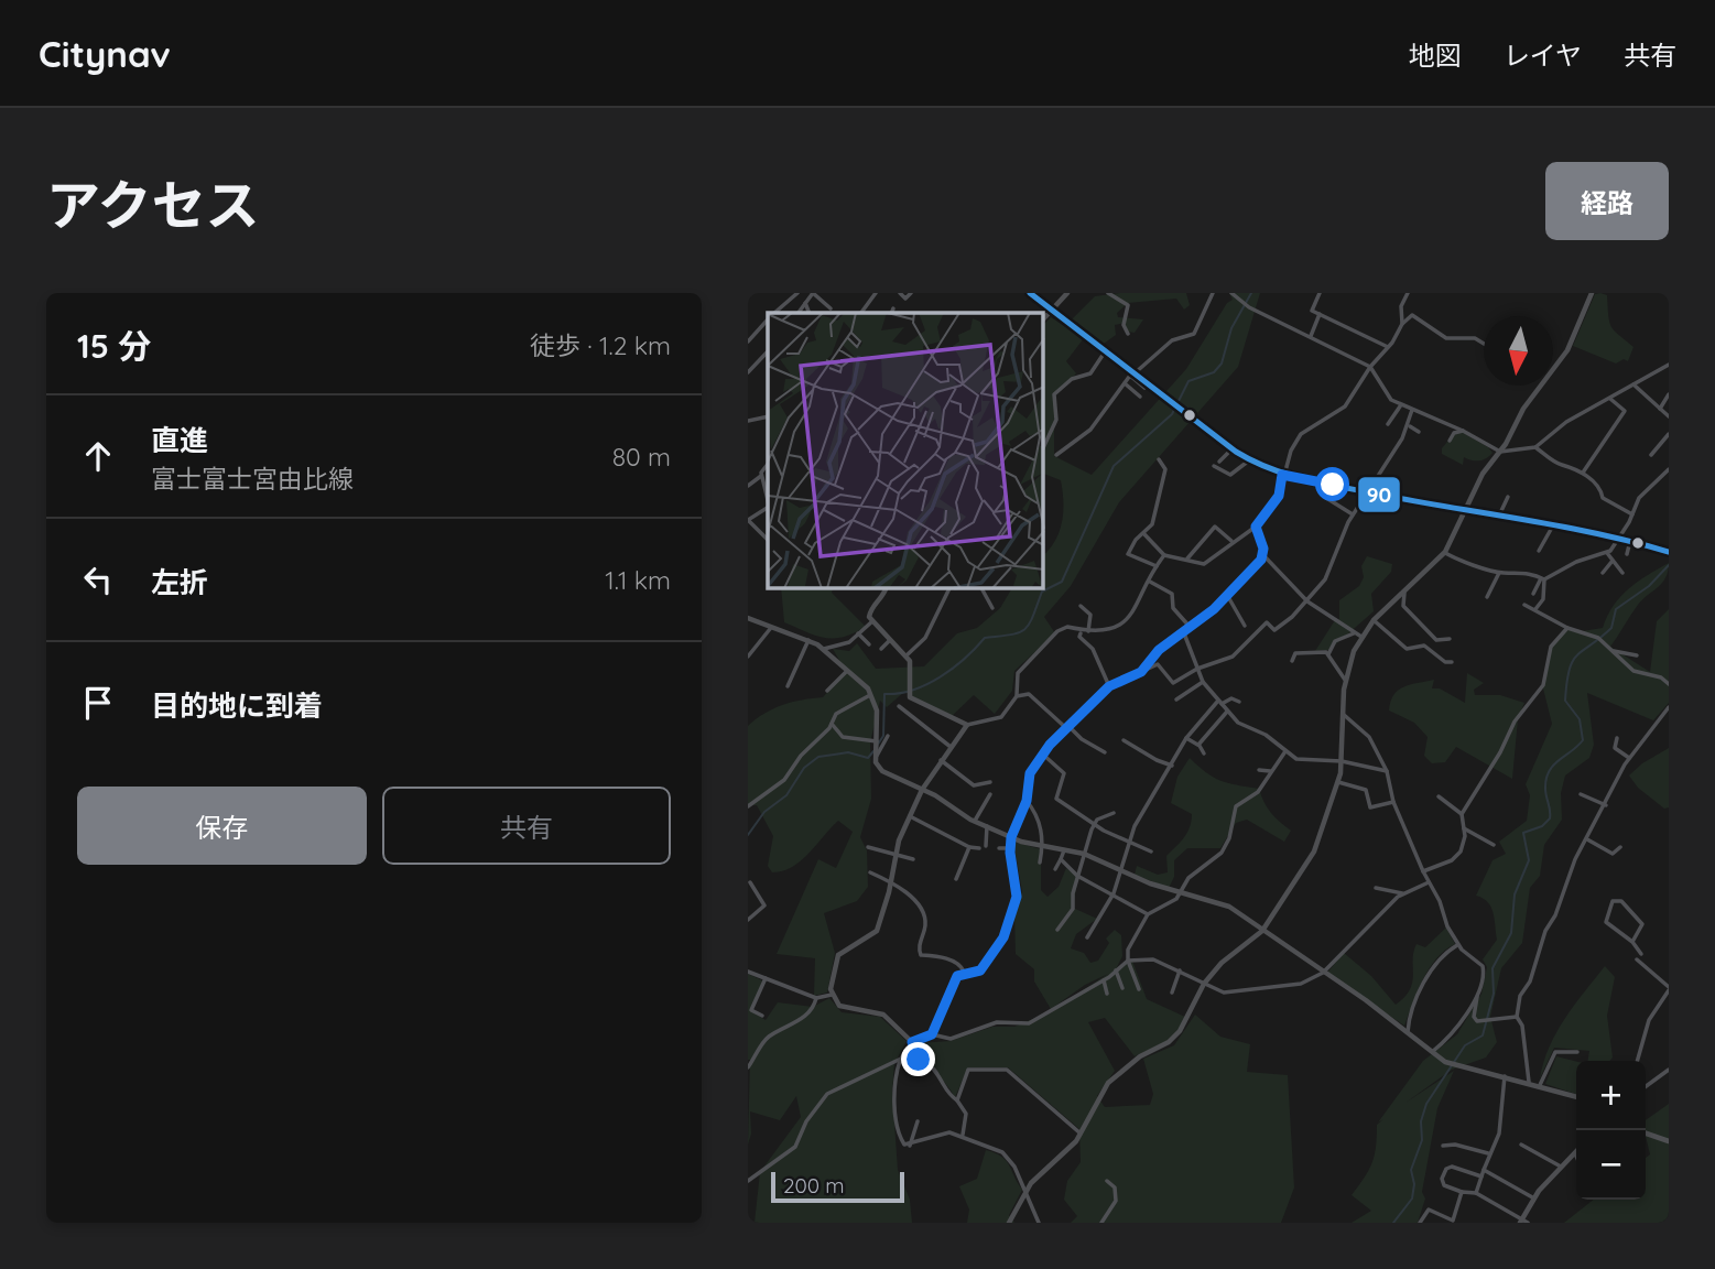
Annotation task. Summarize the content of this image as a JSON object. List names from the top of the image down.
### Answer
{
  "lines": ["transit line 90"],
  "scale_bar": "200 m",
  "north": "bottom",
  "page": {
    "header": "Citynav",
    "nav": ["地図", "レイヤ", "共有"],
    "title": "アクセス",
    "buttons": [
      "経路",
      ["保存", "共有"]
    ],
    "heading": ["15 分", "徒歩 · 1.2 km"],
    "list": [
      ["直進", "富士富士宮由比線", "80 m"],
      ["左折", "1.1 km"],
      "目的地に到着"
    ],
    "map_buttons": ["+", "−"],
    "scale": "200 m"
  }
}
